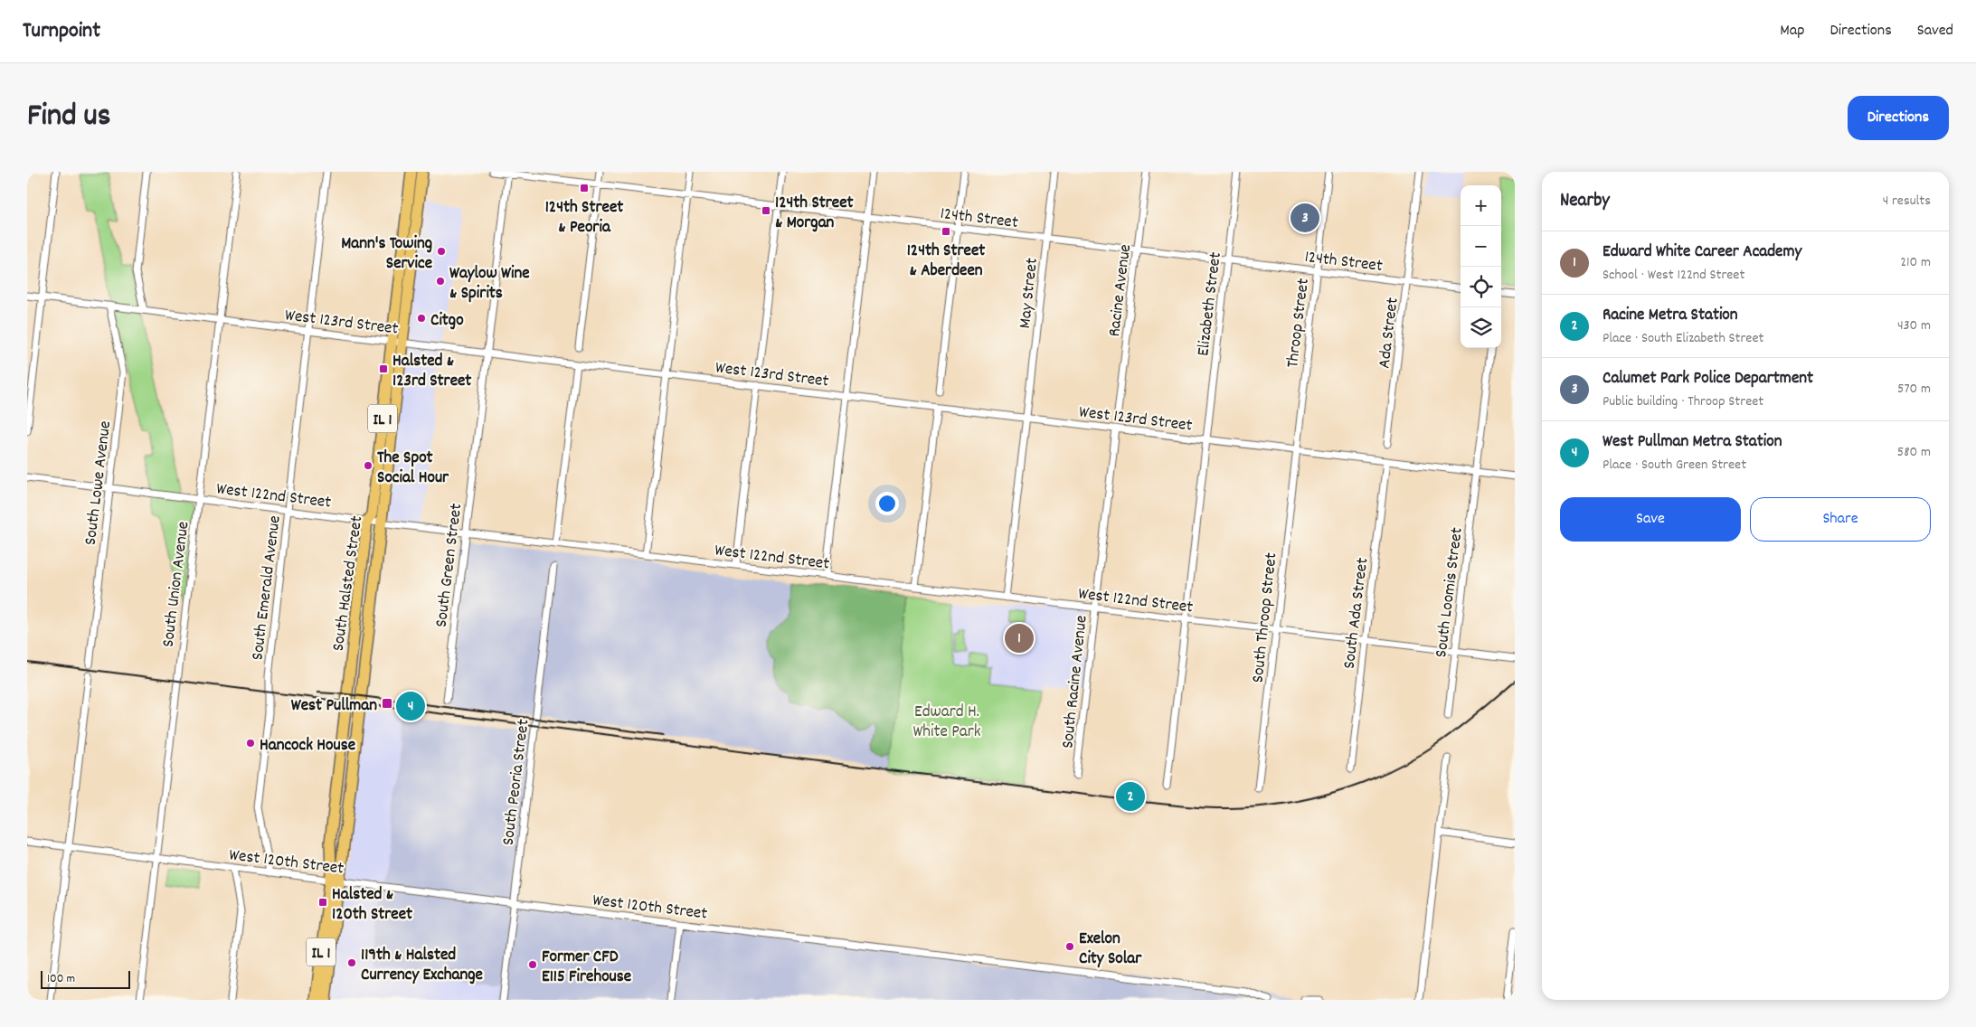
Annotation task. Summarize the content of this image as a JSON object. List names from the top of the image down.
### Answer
{
  "streets": {
    "main road": ["IL 1", "South Halsted Street"],
    "street": [
      "124th Street",
      "Racine Avenue",
      "May Street",
      "Elizabeth Street",
      "West 123rd Street",
      "Throop Street",
      "Ada Street",
      "South Lowe Avenue",
      "West 122nd Street",
      "South Green Street",
      "South Union Avenue",
      "South Emerald Avenue",
      "South Loomis Street",
      "South Ada Street",
      "South Throop Street",
      "South Racine Avenue",
      "South Peoria Street",
      "West 120th Street"
    ]
  },
  "crossings": [
    ["124th Street", "Racine Avenue"],
    ["124th Street", "May Street"],
    ["124th Street", "Elizabeth Street"],
    ["124th Street", "Throop Street"],
    ["124th Street", "Ada Street"],
    ["124th Street", "South Green Street"],
    ["May Street", "West 123rd Street"],
    ["May Street", "West 122nd Street"],
    ["Elizabeth Street", "West 123rd Street"],
    ["Elizabeth Street", "West 122nd Street"],
    ["West 123rd Street", "Throop Street"],
    ["West 123rd Street", "South Lowe Avenue"],
    ["West 123rd Street", "South Green Street"],
    ["West 123rd Street", "South Halsted Street"],
    ["West 123rd Street", "South Union Avenue"],
    ["West 123rd Street", "South Emerald Avenue"],
    ["West 123rd Street", "South Loomis Street"],
    ["West 123rd Street", "South Ada Street"],
    ["West 123rd Street", "South Throop Street"],
    ["West 123rd Street", "South Racine Avenue"],
    ["Throop Street", "South Throop Street"],
    ["South Lowe Avenue", "West 122nd Street"],
    ["West 122nd Street", "South Green Street"],
    ["West 122nd Street", "South Halsted Street"],
    ["West 122nd Street", "South Union Avenue"],
    ["West 122nd Street", "South Emerald Avenue"],
    ["West 122nd Street", "South Loomis Street"],
    ["West 122nd Street", "South Ada Street"],
    ["West 122nd Street", "South Throop Street"],
    ["West 122nd Street", "South Racine Avenue"],
    ["South Halsted Street", "West 120th Street"],
    ["South Union Avenue", "West 120th Street"],
    ["South Emerald Avenue", "West 120th Street"],
    ["South Peoria Street", "West 120th Street"]
  ],
  "parks": ["Edward H. White Park"],
  "places": {
    "transit": [
      "124th Street & Peoria",
      "124th Street & Morgan",
      "124th Street & Aberdeen",
      "Halsted & 123rd Street",
      "West Pullman",
      "Halsted & 120th Street"
    ],
    "other": [
      "Mann's Towing Service",
      "Waylow Wine & Spirits",
      "Citgo",
      "The Spot Social Hour",
      "Hancock House",
      "Exelon City Solar",
      "119th & Halsted Currency Exchange",
      "Former CFD E115 Firehouse"
    ]
  },
  "scale_bar": "100 m",
  "page": {
    "header": "Turnpoint",
    "nav": ["Map", "Directions", "Saved"],
    "title": "Find us",
    "buttons": [
      "Directions",
      ["Save", "Share"]
    ],
    "heading": ["Nearby", "4 results"],
    "map_buttons": ["+", "−"],
    "pins": [
      "3",
      "1",
      "4",
      "2"
    ],
    "list": [
      {
        "mark": "1",
        "name": "Edward White Career Academy",
        "note": "School · West 122nd Street",
        "value": "210 m"
      },
      {
        "mark": "2",
        "name": "Racine Metra Station",
        "note": "Place · South Elizabeth Street",
        "value": "430 m"
      },
      {
        "mark": "3",
        "name": "Calumet Park Police Department",
        "note": "Public building · Throop Street",
        "value": "570 m"
      },
      {
        "mark": "4",
        "name": "West Pullman Metra Station",
        "note": "Place · South Green Street",
        "value": "580 m"
      }
    ],
    "scale": "100 m"
  }
}
